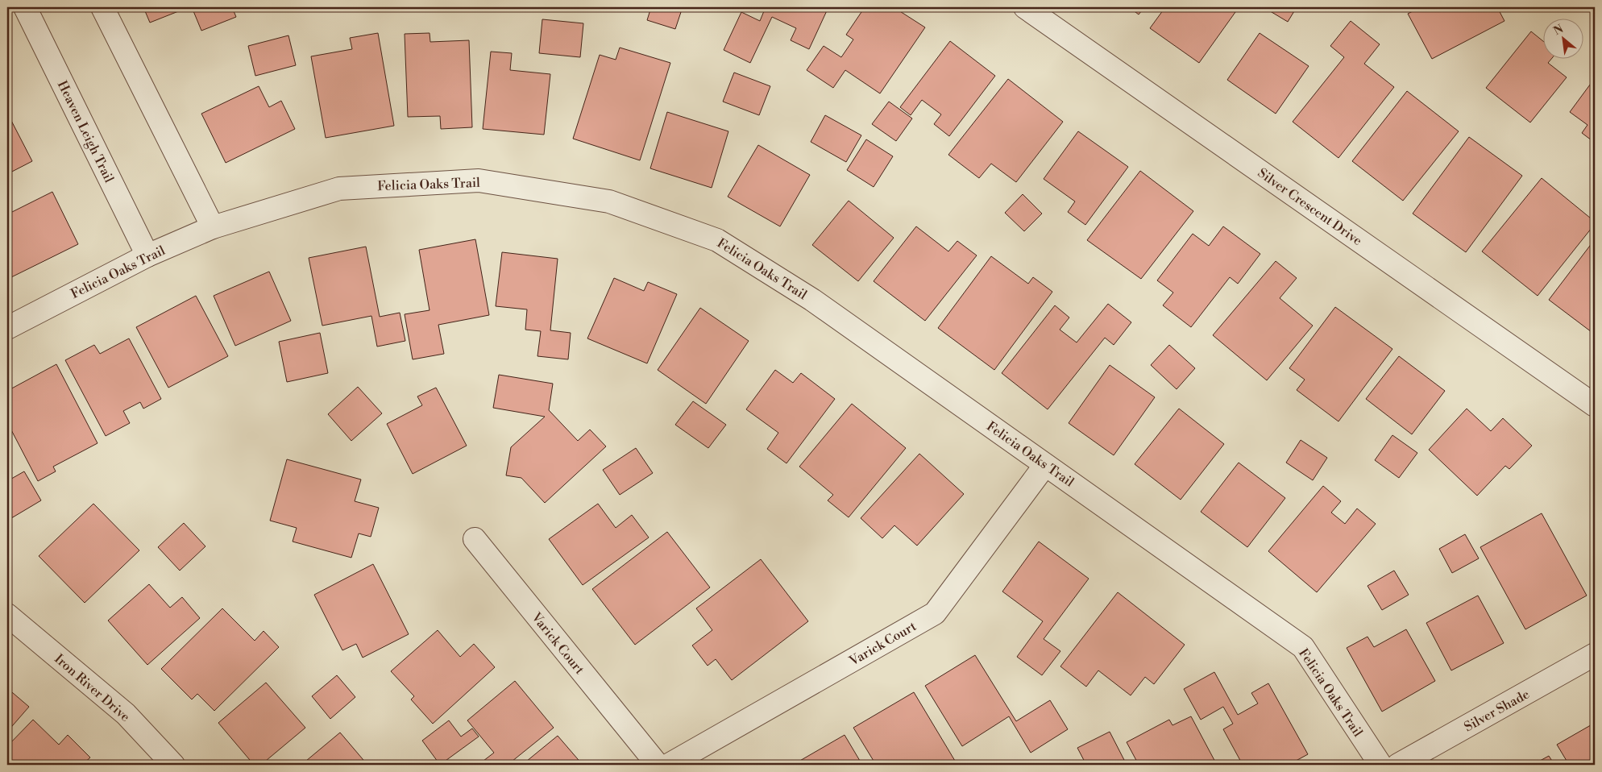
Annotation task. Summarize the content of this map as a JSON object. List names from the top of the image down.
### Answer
{
  "streets": {
    "street": [
      "Heaven Leigh Trail",
      "Felicia Oaks Trail",
      "Silver Crescent Drive",
      "Varick Court",
      "Iron River Drive",
      "Silver Shade"
    ]
  },
  "crossings": [
    ["Heaven Leigh Trail", "Felicia Oaks Trail"],
    ["Felicia Oaks Trail", "Varick Court"]
  ],
  "north": "top left"
}
